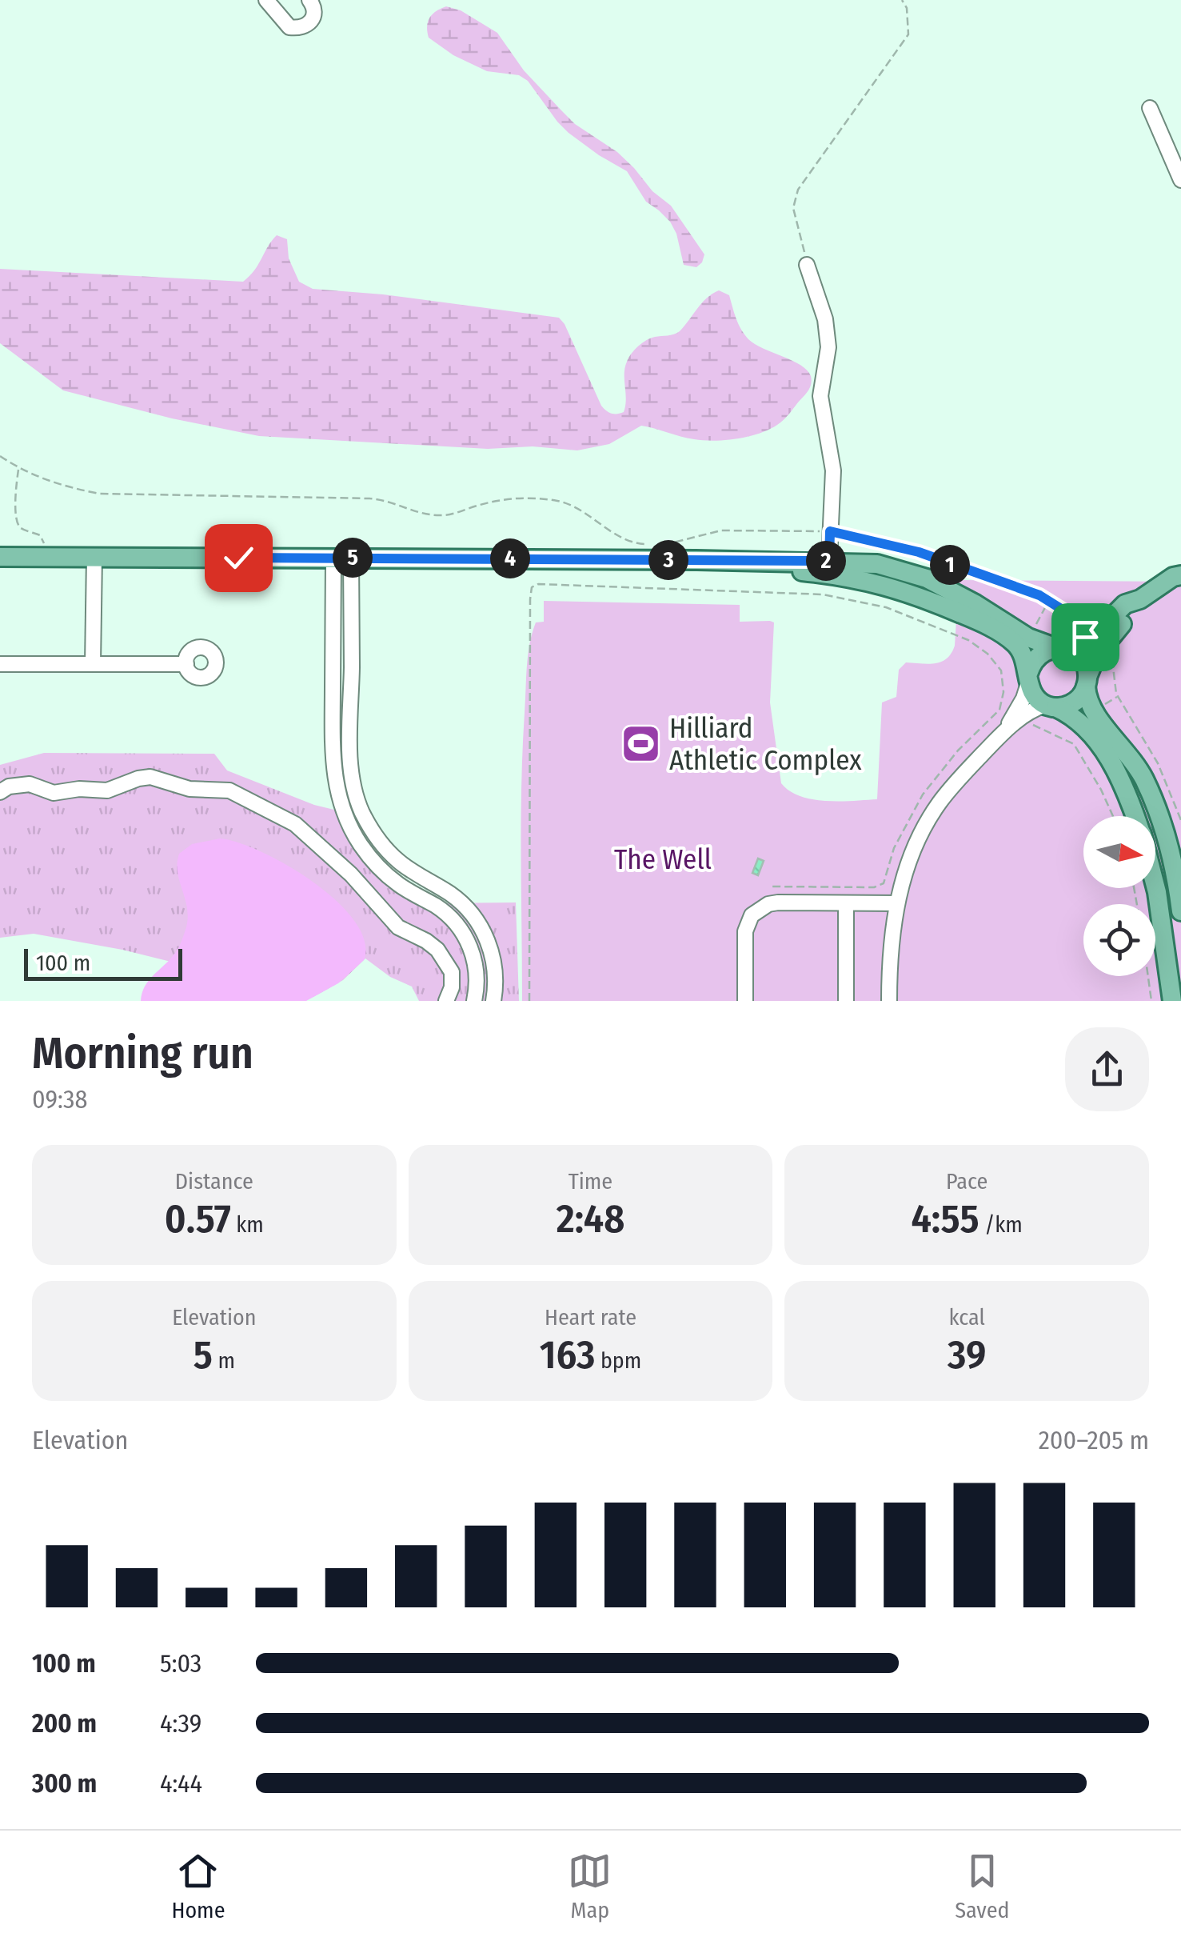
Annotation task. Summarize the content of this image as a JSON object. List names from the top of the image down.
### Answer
{
  "parks": ["The Well"],
  "places": {
    "sports": ["Hilliard Athletic Complex"]
  },
  "scale_bar": "100 m",
  "north": "right",
  "page": {
    "pins": [
      "5",
      "4",
      "3",
      "2",
      "1"
    ],
    "scale": "100 m",
    "heading": ["Morning run", "09:38"],
    "stats": [
      ["Distance", "0.57 km"],
      ["Time", "2:48"],
      ["Pace", "4:55 /km"],
      ["Elevation", "5 m"],
      ["Heart rate", "163 bpm"],
      ["kcal", "39"]
    ],
    "chart": ["Elevation", "200–205 m"],
    "list": [
      {
        "name": "100 m",
        "note": "5:03"
      },
      {
        "name": "200 m",
        "note": "4:39"
      },
      {
        "name": "300 m",
        "note": "4:44"
      }
    ],
    "tabs": ["Home", "Map", "Saved"]
  }
}
